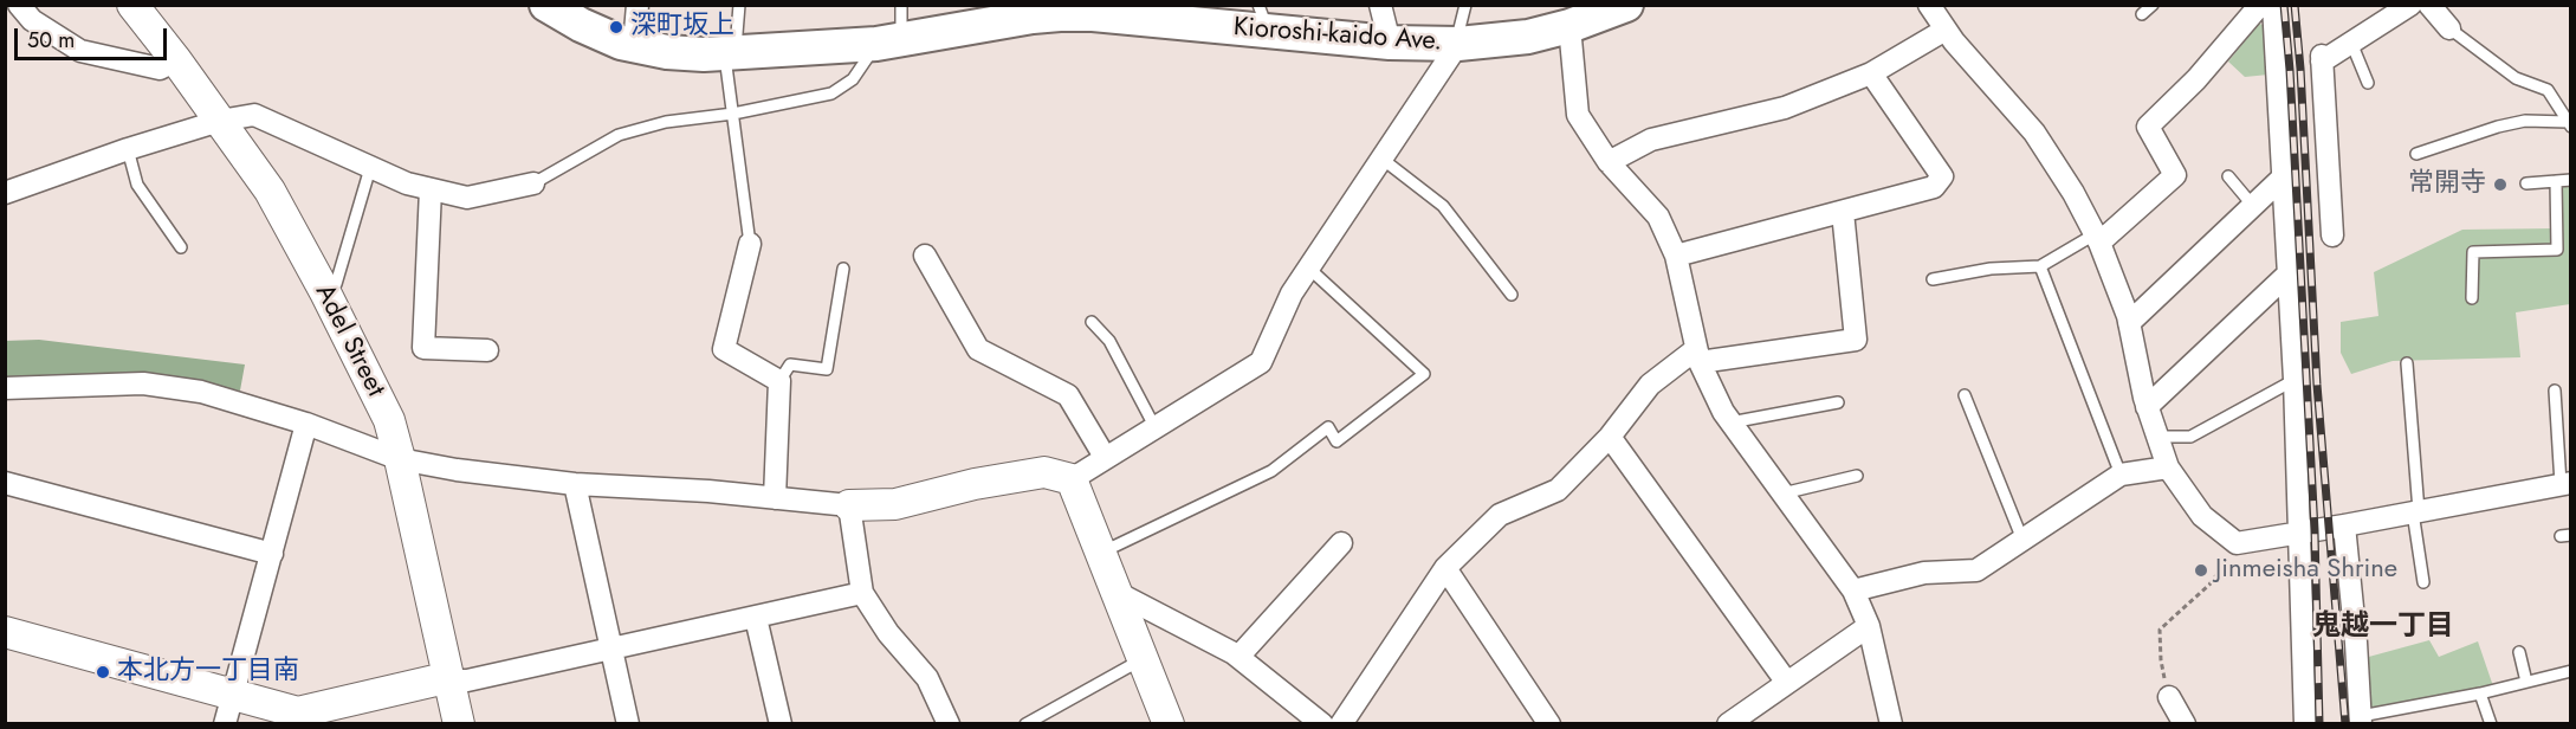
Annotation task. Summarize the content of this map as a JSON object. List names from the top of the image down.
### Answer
{
  "streets": {
    "main road": ["Kioroshi-kaido Ave."],
    "street": ["Adel Street"]
  },
  "districts": ["鬼越一丁目"],
  "places": [
    "深町坂上",
    "常開寺",
    "Jinmeisha Shrine",
    "本北方一丁目南"
  ],
  "scale_bar": "50 m"
}
